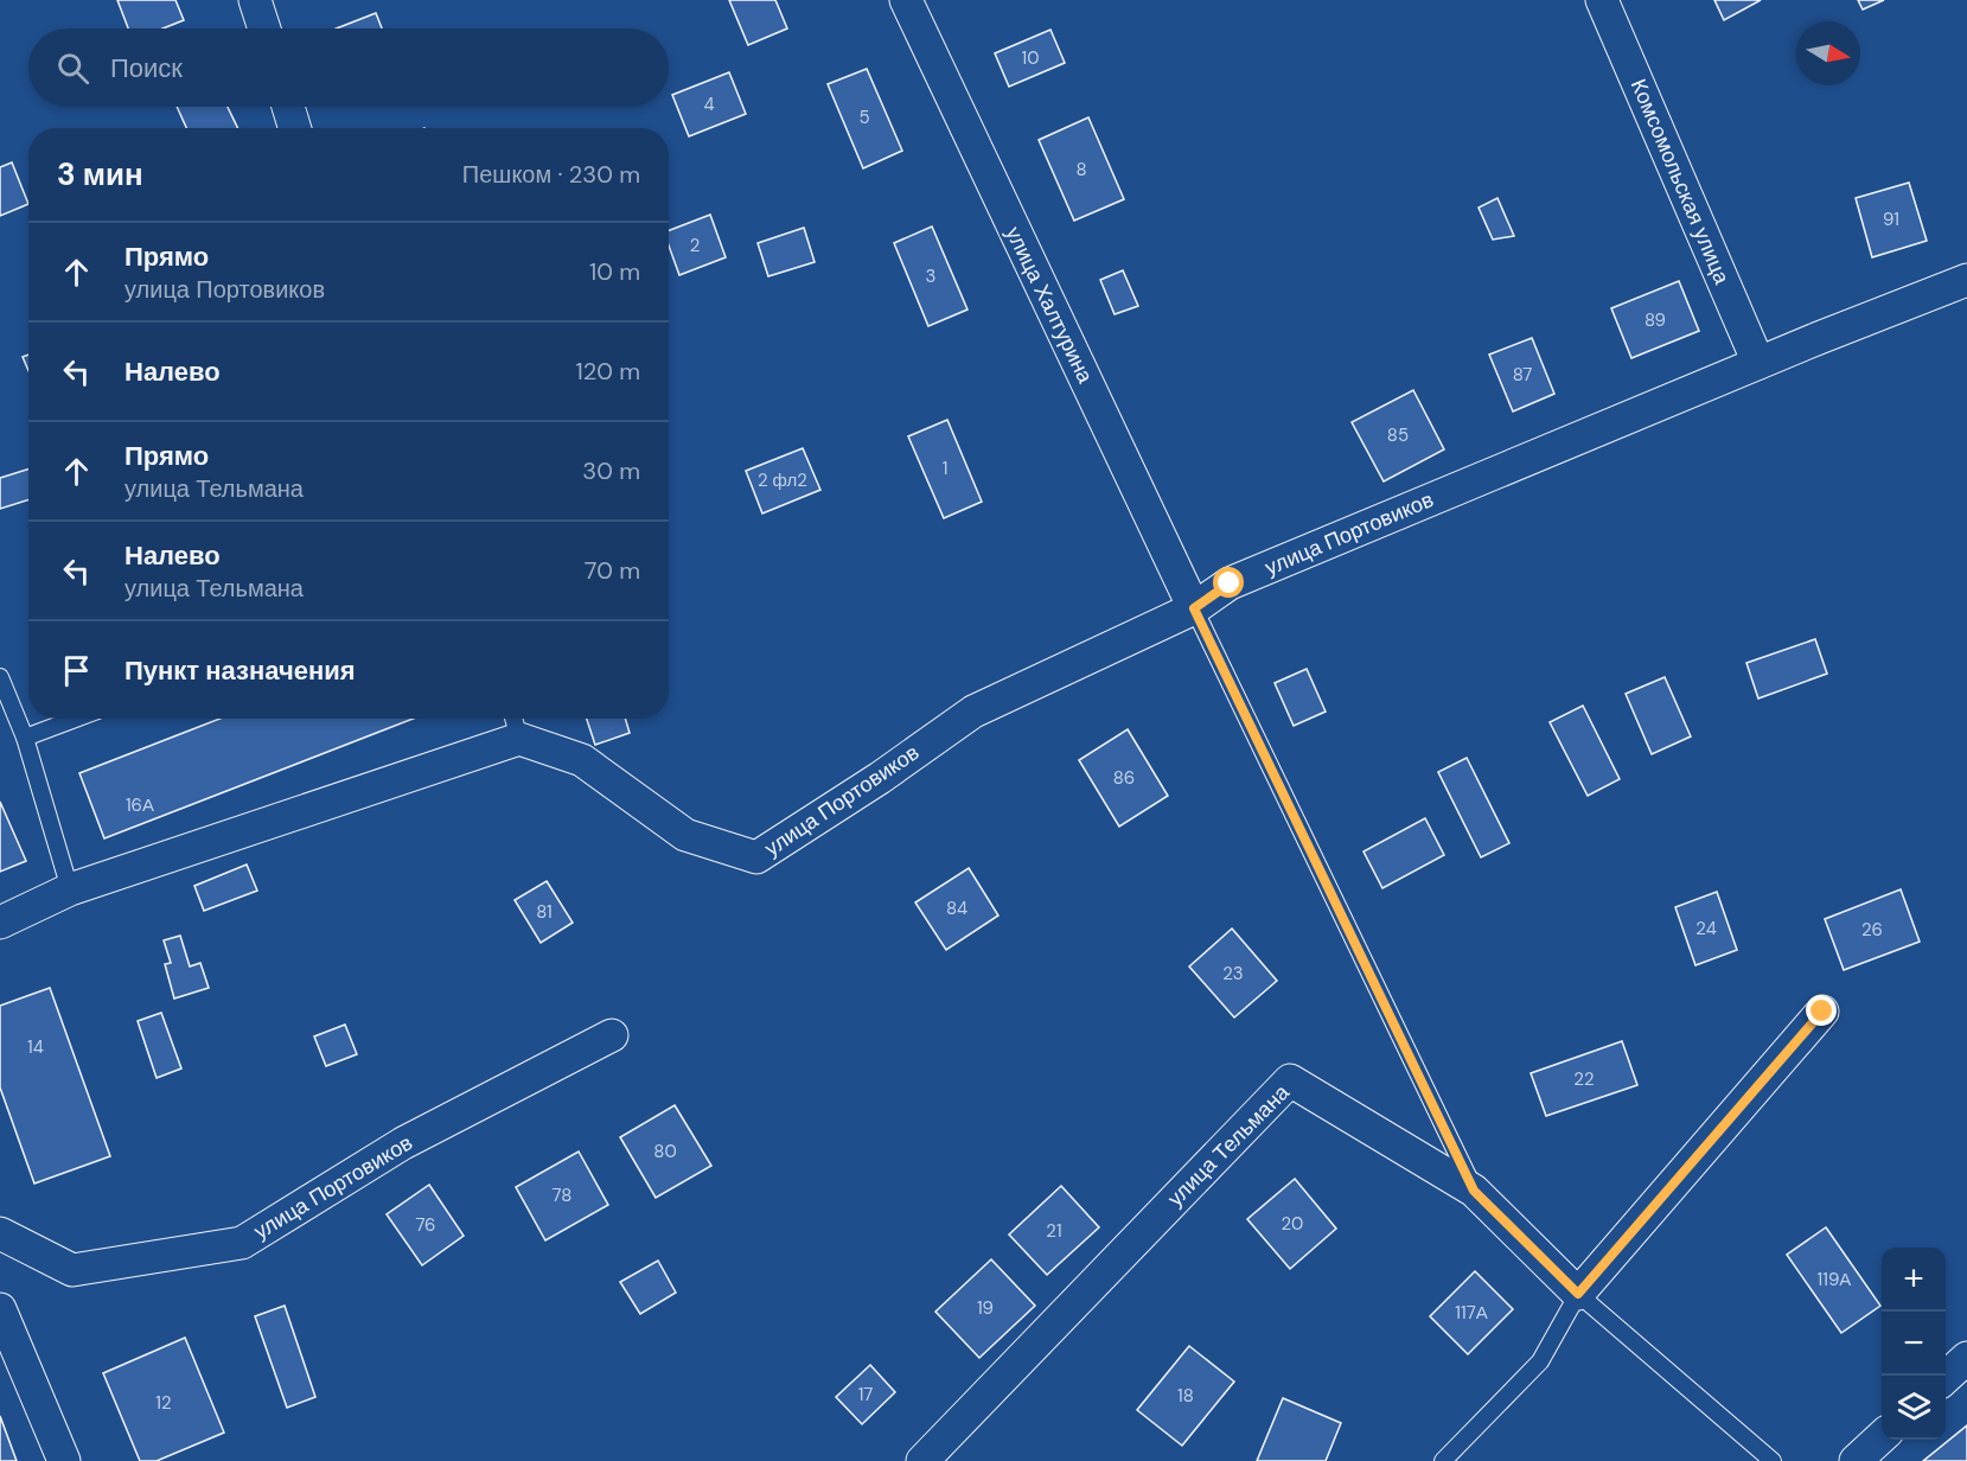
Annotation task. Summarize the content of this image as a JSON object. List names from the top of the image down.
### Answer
{
  "streets": {
    "street": [
      "Комсомольская улица",
      "улица Халтурина",
      "улица Портовиков",
      "улица Тельмана"
    ]
  },
  "crossings": [
    ["Комсомольская улица", "улица Портовиков"],
    ["улица Халтурина", "улица Портовиков"]
  ],
  "house_numbers": [
    "10",
    "4",
    "5",
    "8",
    "91",
    "2",
    "3",
    "89",
    "87",
    "85",
    "1",
    "2 фл2",
    "86",
    "16А",
    "84",
    "81",
    "24",
    "26",
    "23",
    "14",
    "22",
    "80",
    "78",
    "20",
    "76",
    "21",
    "119А",
    "19",
    "117А",
    "17",
    "18",
    "12"
  ],
  "north": "right",
  "page": {
    "search": "Поиск",
    "heading": ["3 мин", "Пешком · 230 m"],
    "list": [
      ["Прямо", "улица Портовиков", "10 m"],
      ["Налево", "120 m"],
      ["Прямо", "улица Тельмана", "30 m"],
      ["Налево", "улица Тельмана", "70 m"],
      "Пункт назначения"
    ],
    "map_buttons": ["+", "−"]
  }
}
